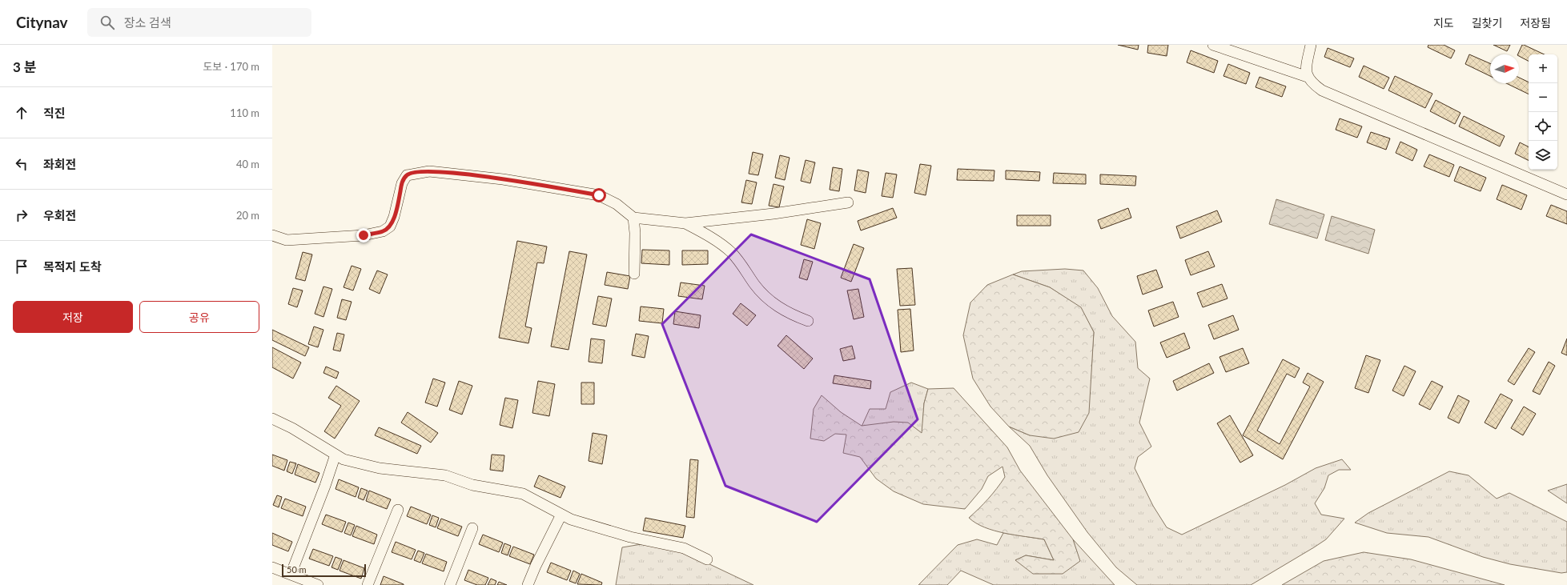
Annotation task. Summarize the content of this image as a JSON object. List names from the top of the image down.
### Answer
{
  "scale_bar": "50 m",
  "north": "right",
  "page": {
    "header": "Citynav",
    "search": "장소 검색",
    "nav": ["지도", "길찾기", "저장됨"],
    "heading": ["3 분", "도보 · 170 m"],
    "map_buttons": ["+", "−"],
    "list": [
      ["직진", "110 m"],
      ["좌회전", "40 m"],
      ["우회전", "20 m"],
      "목적지 도착"
    ],
    "buttons": ["저장", "공유"],
    "scale": "50 m"
  }
}
